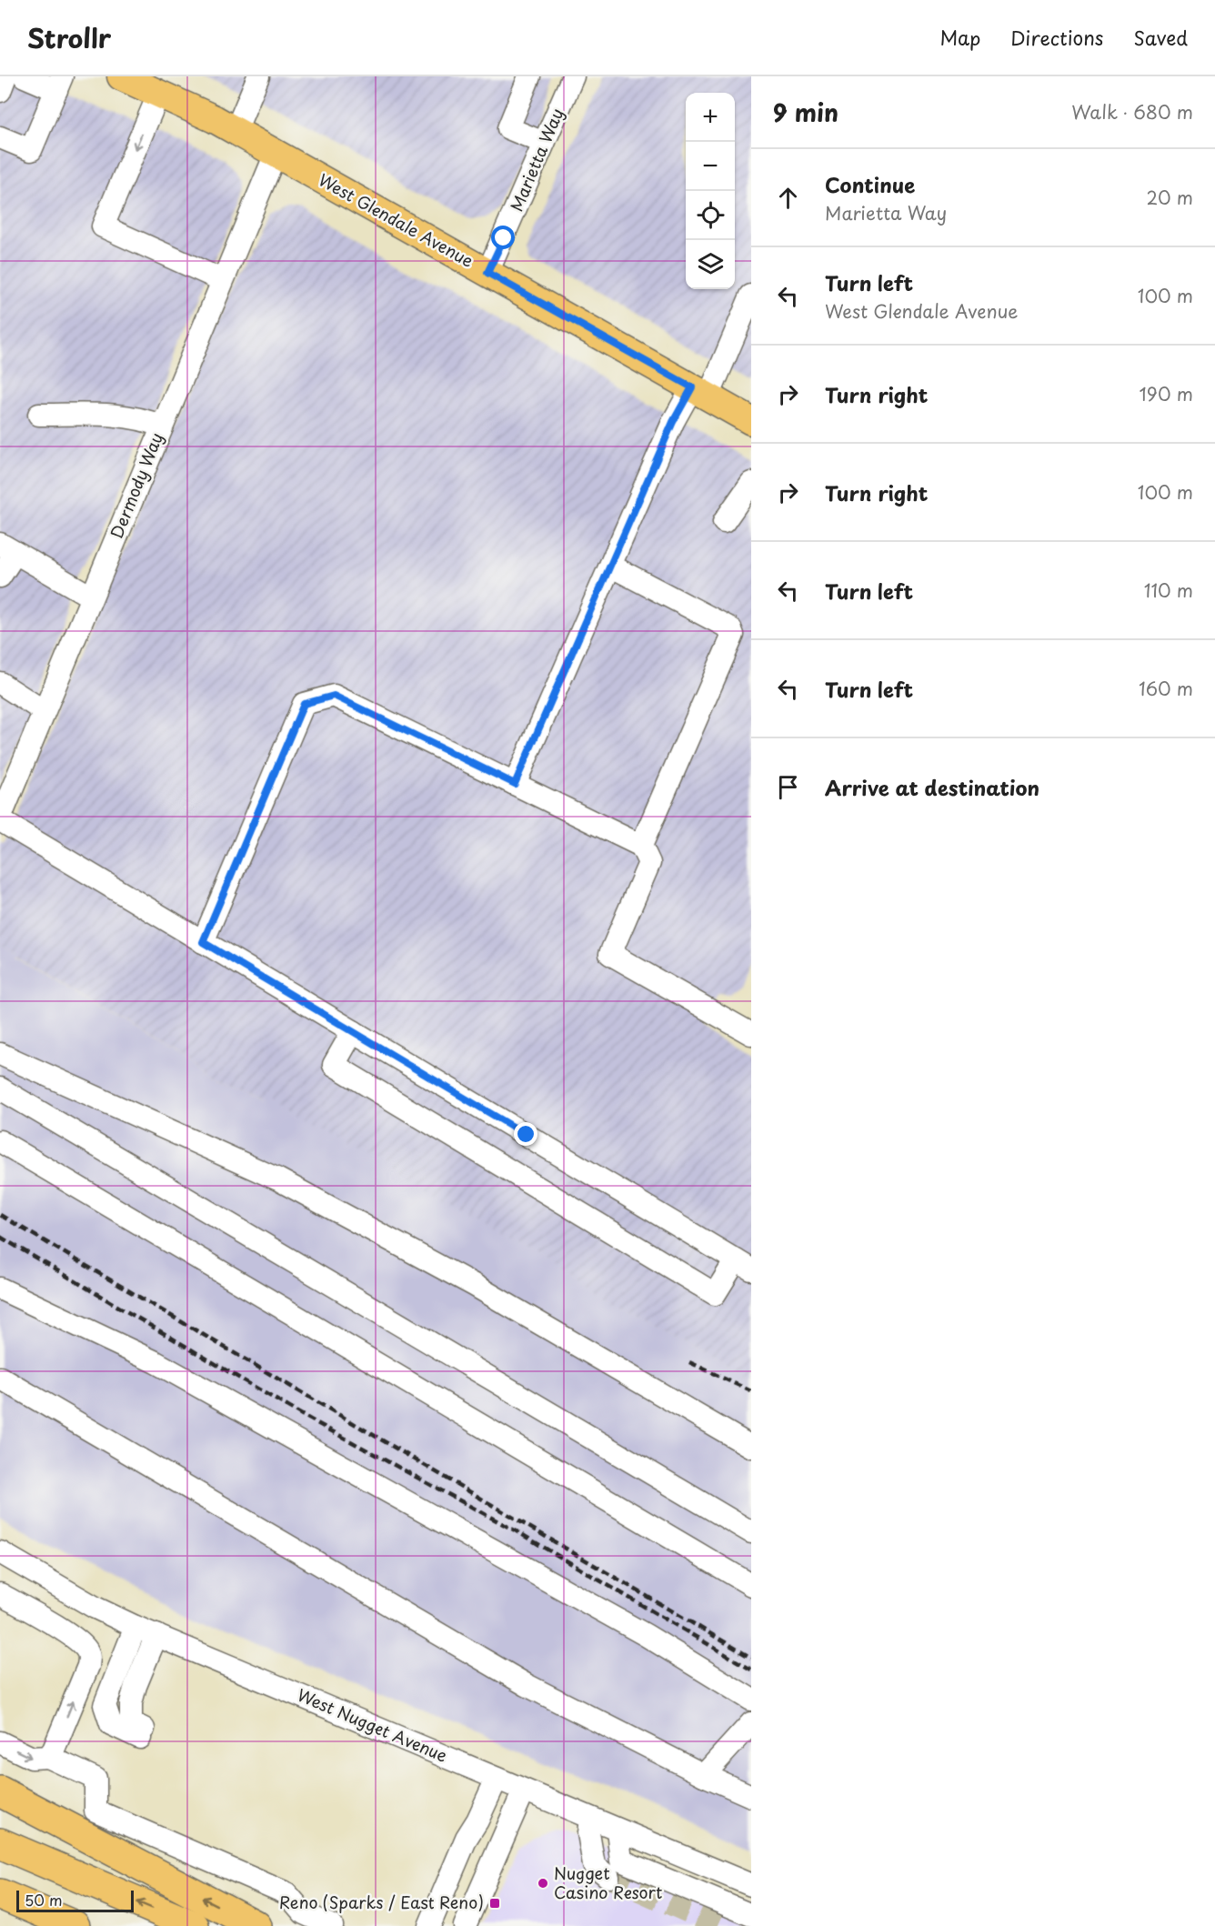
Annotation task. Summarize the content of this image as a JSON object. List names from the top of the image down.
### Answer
{
  "streets": {
    "main road": ["West Glendale Avenue"],
    "street": ["Marietta Way", "Dermody Way", "West Nugget Avenue"]
  },
  "crossings": [
    ["Marietta Way", "West Glendale Avenue"],
    ["West Glendale Avenue", "Dermody Way"]
  ],
  "places": {
    "other": ["Nugget Casino Resort"],
    "transit": ["Reno (Sparks / East Reno)"]
  },
  "scale_bar": "50 m",
  "page": {
    "header": "Strollr",
    "nav": ["Map", "Directions", "Saved"],
    "heading": ["9 min", "Walk · 680 m"],
    "map_buttons": ["+", "−"],
    "list": [
      ["Continue", "Marietta Way", "20 m"],
      ["Turn left", "West Glendale Avenue", "100 m"],
      ["Turn right", "190 m"],
      ["Turn right", "100 m"],
      ["Turn left", "110 m"],
      ["Turn left", "160 m"],
      "Arrive at destination"
    ],
    "scale": "50 m"
  }
}
